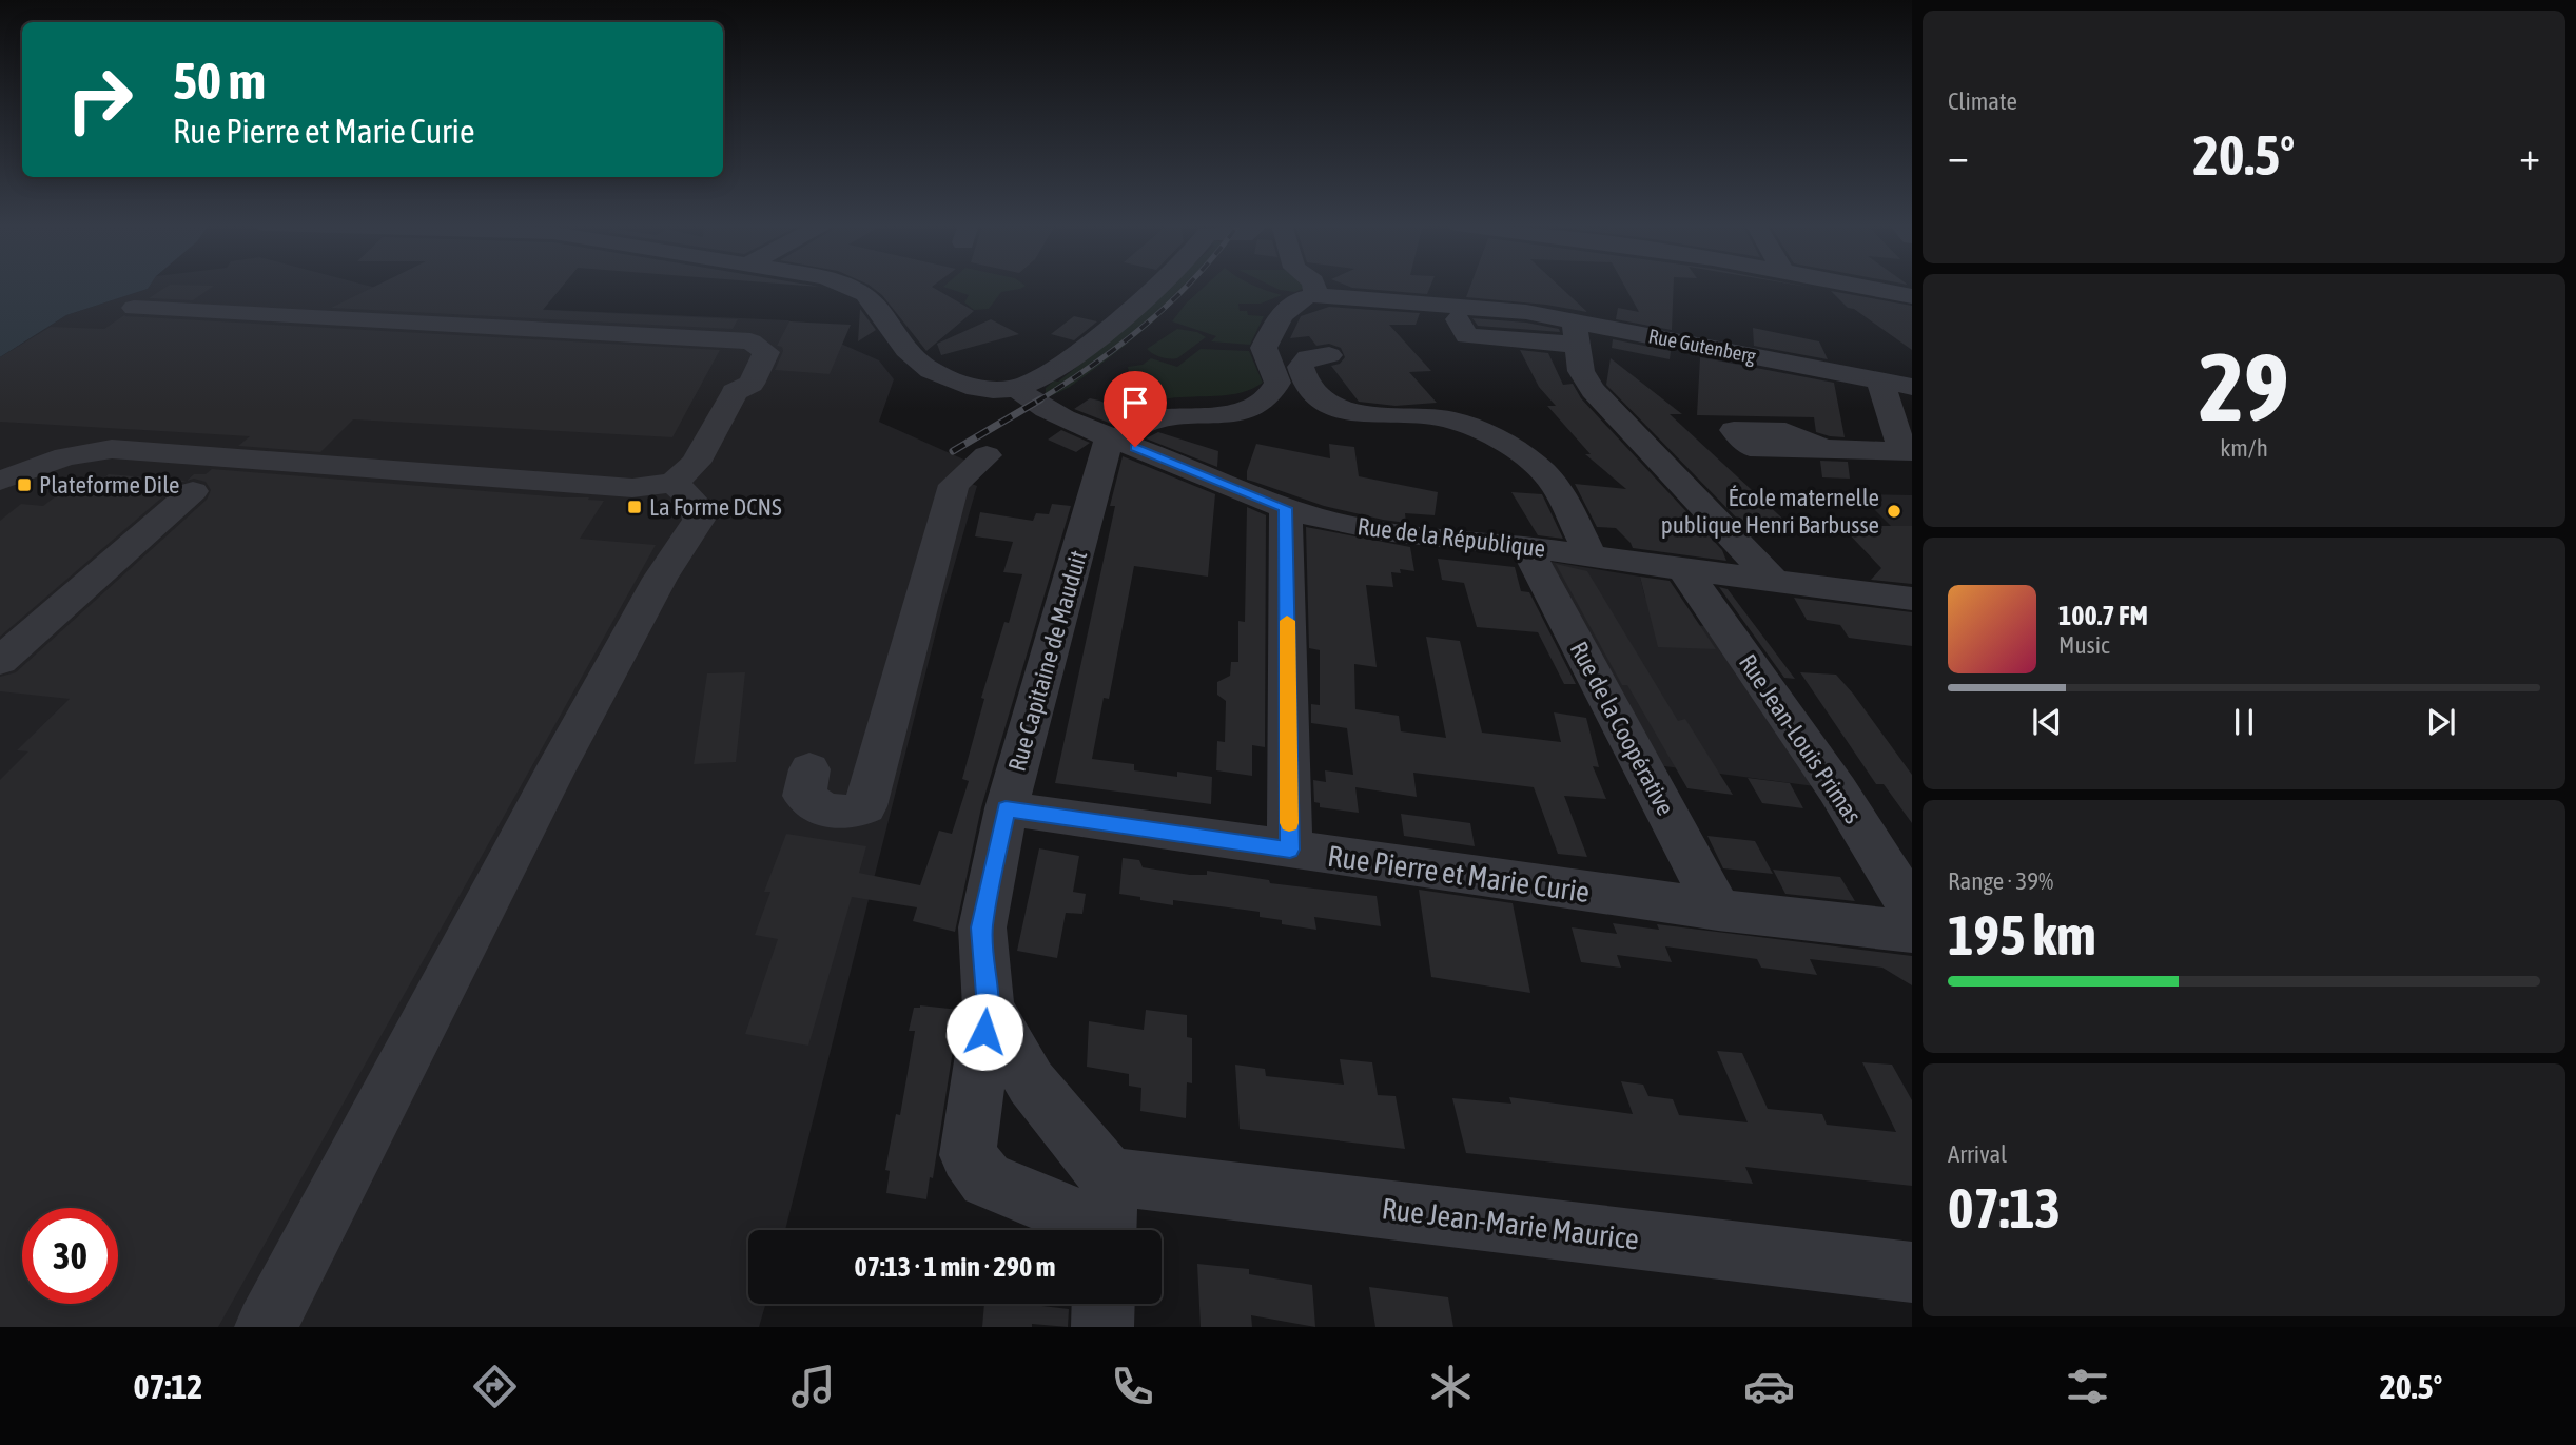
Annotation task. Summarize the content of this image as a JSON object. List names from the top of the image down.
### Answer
{
  "streets": {
    "street": [
      "Rue Gutenberg",
      "Rue de la République",
      "Rue Capitaine de Mauduit",
      "Rue de la Coopérative",
      "Rue Jean-Louis Primas",
      "Rue Pierre et Marie Curie",
      "Rue Jean-Marie Maurice"
    ]
  },
  "crossings": [
    ["Rue de la République", "Rue Capitaine de Mauduit"],
    ["Rue de la République", "Rue de la Coopérative"],
    ["Rue de la République", "Rue Jean-Louis Primas"],
    ["Rue Capitaine de Mauduit", "Rue Pierre et Marie Curie"],
    ["Rue Capitaine de Mauduit", "Rue Jean-Marie Maurice"],
    ["Rue de la Coopérative", "Rue Pierre et Marie Curie"]
  ],
  "places": {
    "transit": ["Plateforme Dile", "La Forme DCNS"],
    "other": ["École maternelle publique Henri Barbusse"]
  },
  "page": {
    "tile": [
      "Climate",
      ["29", "km/h"],
      ["Range · 39%", "195 km"],
      ["Arrival", "07:13"]
    ],
    "turn": ["50 m", "Rue Pierre et Marie Curie"],
    "heat": ["−", "20.5°", "+"],
    "song": ["100.7 FM", "Music"],
    "limit": "30",
    "trip": "07:13 · 1 min · 290 m",
    "tabs": ["07:12", "20.5°"]
  }
}
